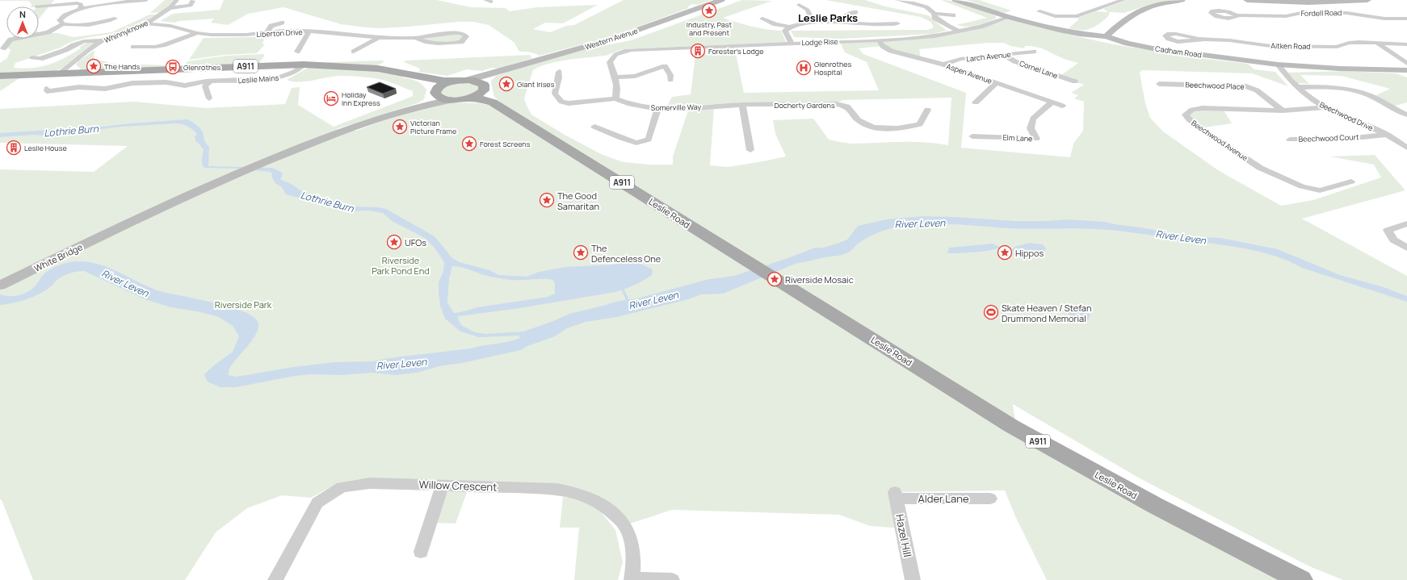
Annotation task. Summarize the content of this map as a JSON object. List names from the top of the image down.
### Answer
{
  "streets": {
    "main road": ["A911", "Leslie Road"],
    "street": [
      "Fordell Road",
      "Whinnyknowe",
      "Liberton Drive",
      "Western Avenue",
      "Lodge Rise",
      "Aitken Road",
      "Cadham Road",
      "Larch Avenue",
      "Cornel Lane",
      "Aspen Avenue",
      "Leslie Mains",
      "Beechwood Place",
      "Docherty Gardens",
      "Somerville Way",
      "Beechwood Drive",
      "Elm Lane",
      "Beechwood Court",
      "Beechwood Avenue",
      "White Bridge",
      "Willow Crescent",
      "Alder Lane",
      "Hazel Hill"
    ]
  },
  "crossings": [
    ["Whinnyknowe", "Liberton Drive"],
    ["Whinnyknowe", "A911"],
    ["Lodge Rise", "Cadham Road"],
    ["Lodge Rise", "Aspen Avenue"],
    ["Cadham Road", "Beechwood Drive"],
    ["Larch Avenue", "Cornel Lane"],
    ["Larch Avenue", "Aspen Avenue"],
    ["A911", "Leslie Mains"],
    ["A911", "Leslie Road"],
    ["Aspen Avenue", "Elm Lane"],
    ["Beechwood Place", "Beechwood Avenue"],
    ["Docherty Gardens", "Somerville Way"],
    ["Beechwood Drive", "Beechwood Court"],
    ["Beechwood Drive", "Beechwood Avenue"],
    ["Alder Lane", "Hazel Hill"]
  ],
  "districts": ["Leslie Parks"],
  "water": ["Lothrie Burn", "River Leven"],
  "parks": ["Riverside Park Pond End", "Riverside Park"],
  "places": {
    "place": [
      "Industry, Past and Present",
      "The Hands",
      "Giant Irises",
      "Victorian Picture Frame",
      "Forest Screens",
      "The Good Samaritan",
      "UFOs",
      "The Defenceless One",
      "Hippos",
      "Riverside Mosaic"
    ],
    "building": ["Forester's Lodge", "Leslie House"],
    "bus stop": ["Glenrothes"],
    "hospital": ["Glenrothes Hospital"],
    "hotel": ["Holiday Inn Express"],
    "sports": ["Skate Heaven / Stefan Drummond Memorial"]
  },
  "north": "top"
}
